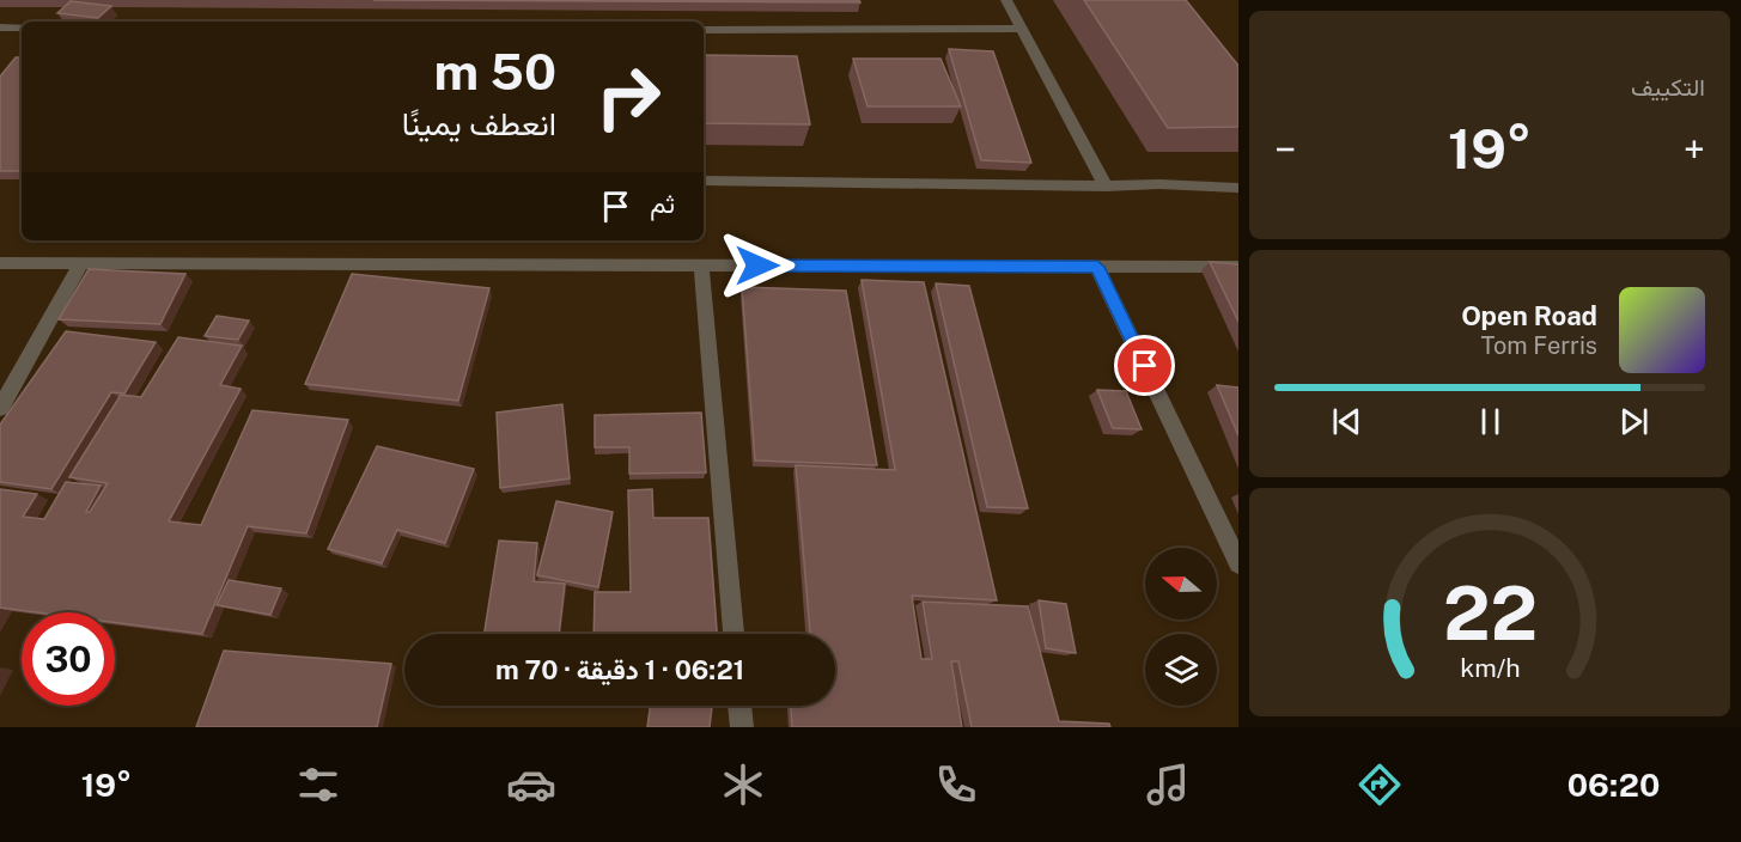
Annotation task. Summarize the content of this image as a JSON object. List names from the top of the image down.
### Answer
{
  "north": "left",
  "page": {
    "tile": "التكييف",
    "turn": ["50 m", "انعطف يمينًا"],
    "heat": ["−", "19°", "+"],
    "then": "ثم",
    "song": ["Open Road", "Tom Ferris"],
    "limit": "30",
    "trip": "06:21 · 1 دقيقة · 70 m",
    "tabs": ["06:20", "19°"],
    "gauge": ["22", "km/h"]
  }
}
